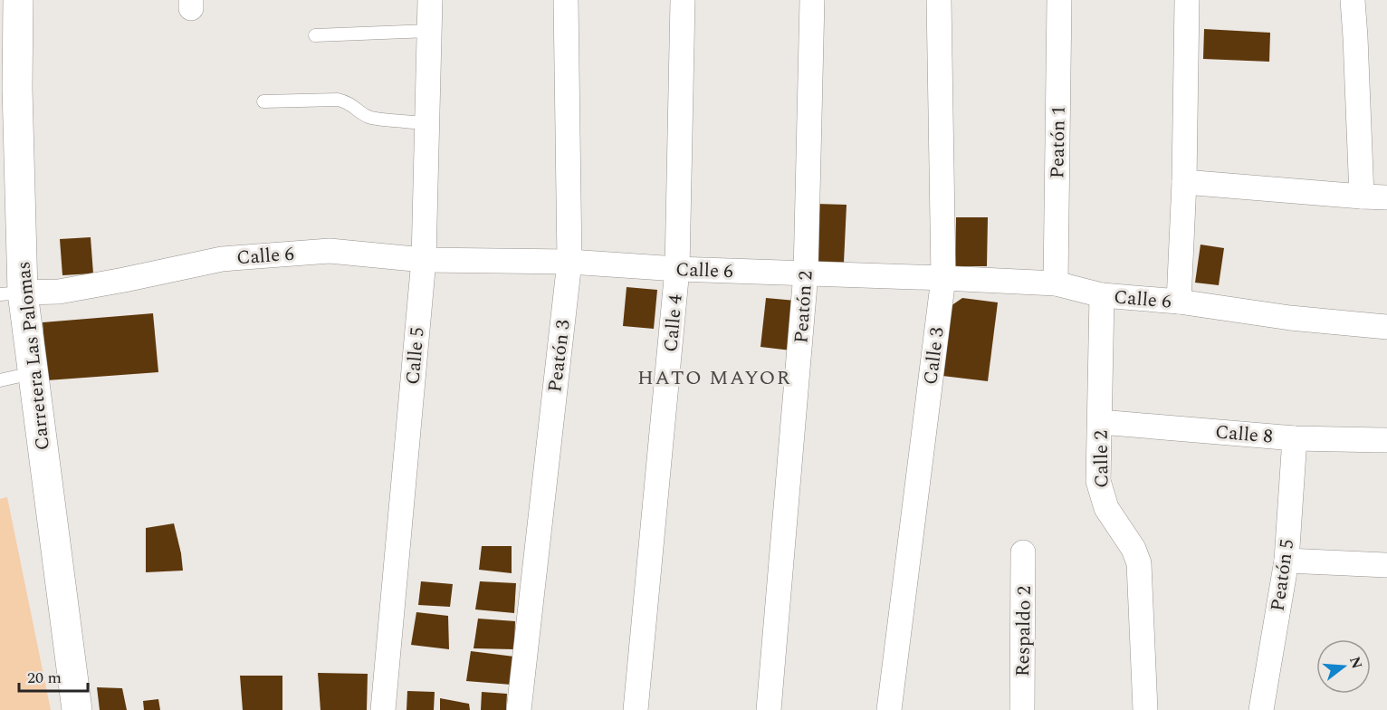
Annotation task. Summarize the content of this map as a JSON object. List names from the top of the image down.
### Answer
{
  "streets": {
    "street": [
      "Peatón 1",
      "Calle 6",
      "Peatón 2",
      "Calle 4",
      "Carretera Las Palomas",
      "Calle 5",
      "Peatón 3",
      "Calle 3",
      "Calle 8",
      "Calle 2",
      "Peatón 5",
      "Respaldo 2"
    ]
  },
  "crossings": [
    ["Peatón 1", "Calle 6"],
    ["Calle 6", "Peatón 2"],
    ["Calle 6", "Calle 4"],
    ["Calle 6", "Carretera Las Palomas"],
    ["Calle 6", "Calle 5"],
    ["Calle 6", "Peatón 3"],
    ["Calle 6", "Calle 3"],
    ["Calle 6", "Calle 2"],
    ["Calle 8", "Calle 2"],
    ["Calle 8", "Peatón 5"]
  ],
  "districts": ["HATO MAYOR"],
  "scale_bar": "20 m",
  "north": "right"
}
